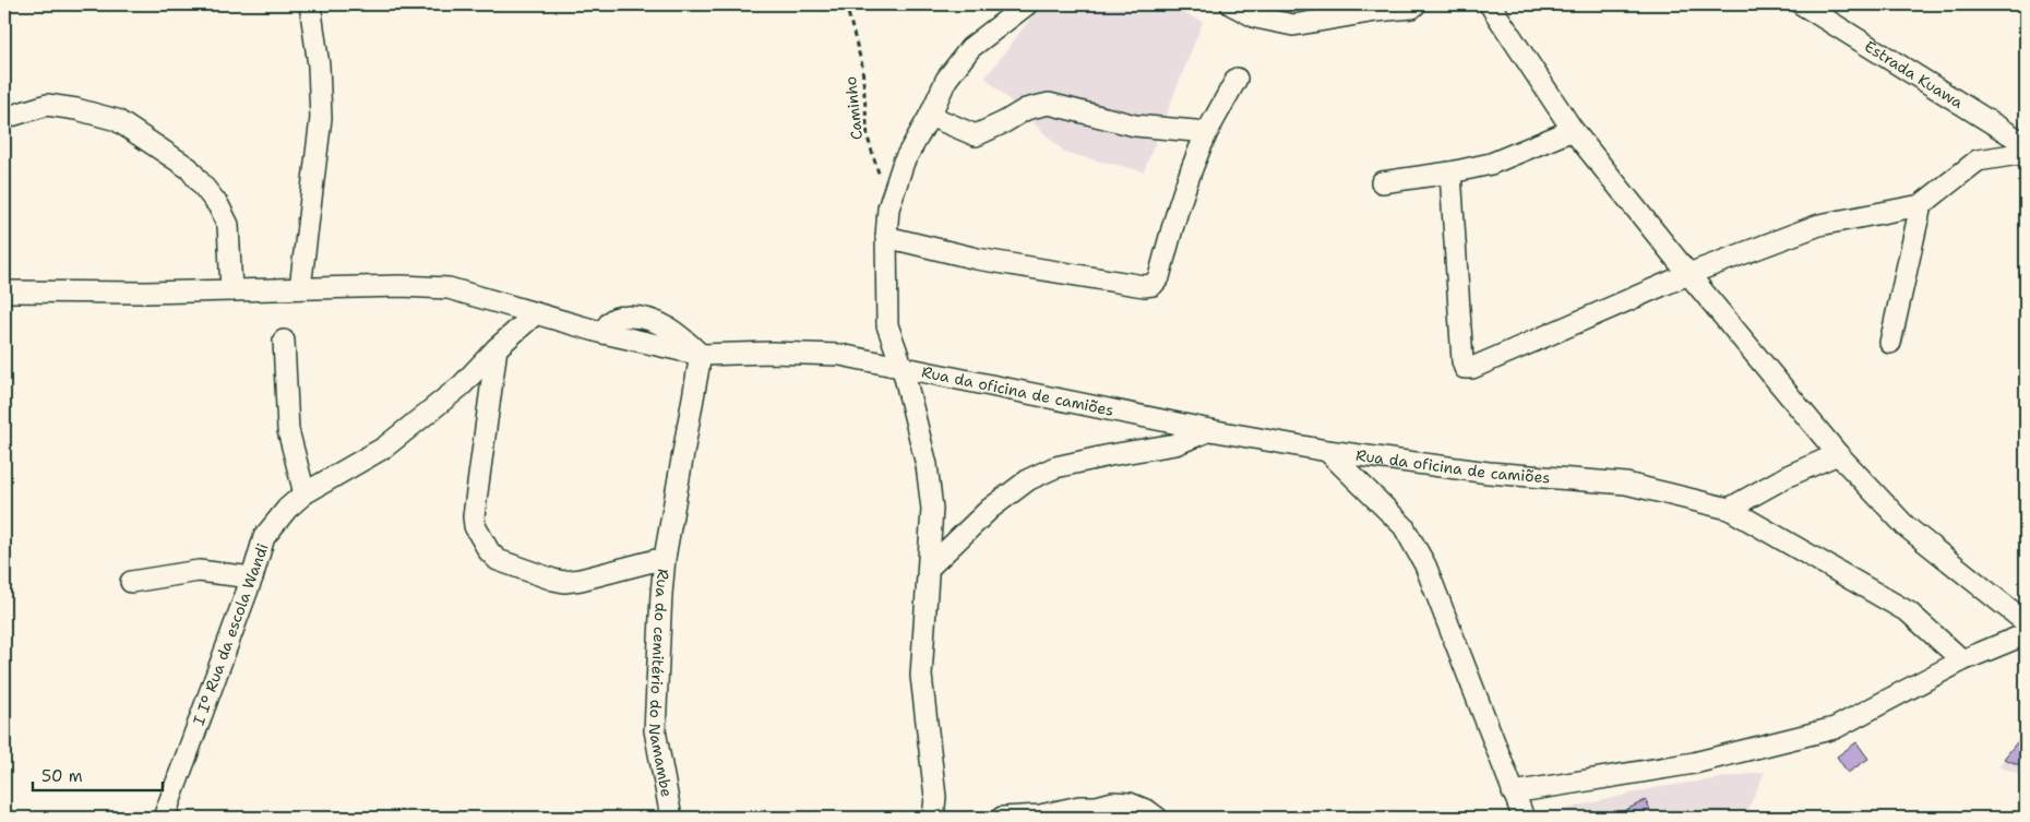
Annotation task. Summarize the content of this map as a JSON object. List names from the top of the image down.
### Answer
{
  "streets": {
    "street": [
      "Estrada Kuawa",
      "Rua da oficina de camiões",
      "I Iº Rua da escola Wandi",
      "Rua do cemitério do Namambe"
    ],
    "path": ["Caminho"]
  },
  "crossings": [
    ["Rua da oficina de camiões", "I Iº Rua da escola Wandi"],
    ["Rua da oficina de camiões", "Rua do cemitério do Namambe"]
  ],
  "scale_bar": "50 m"
}
